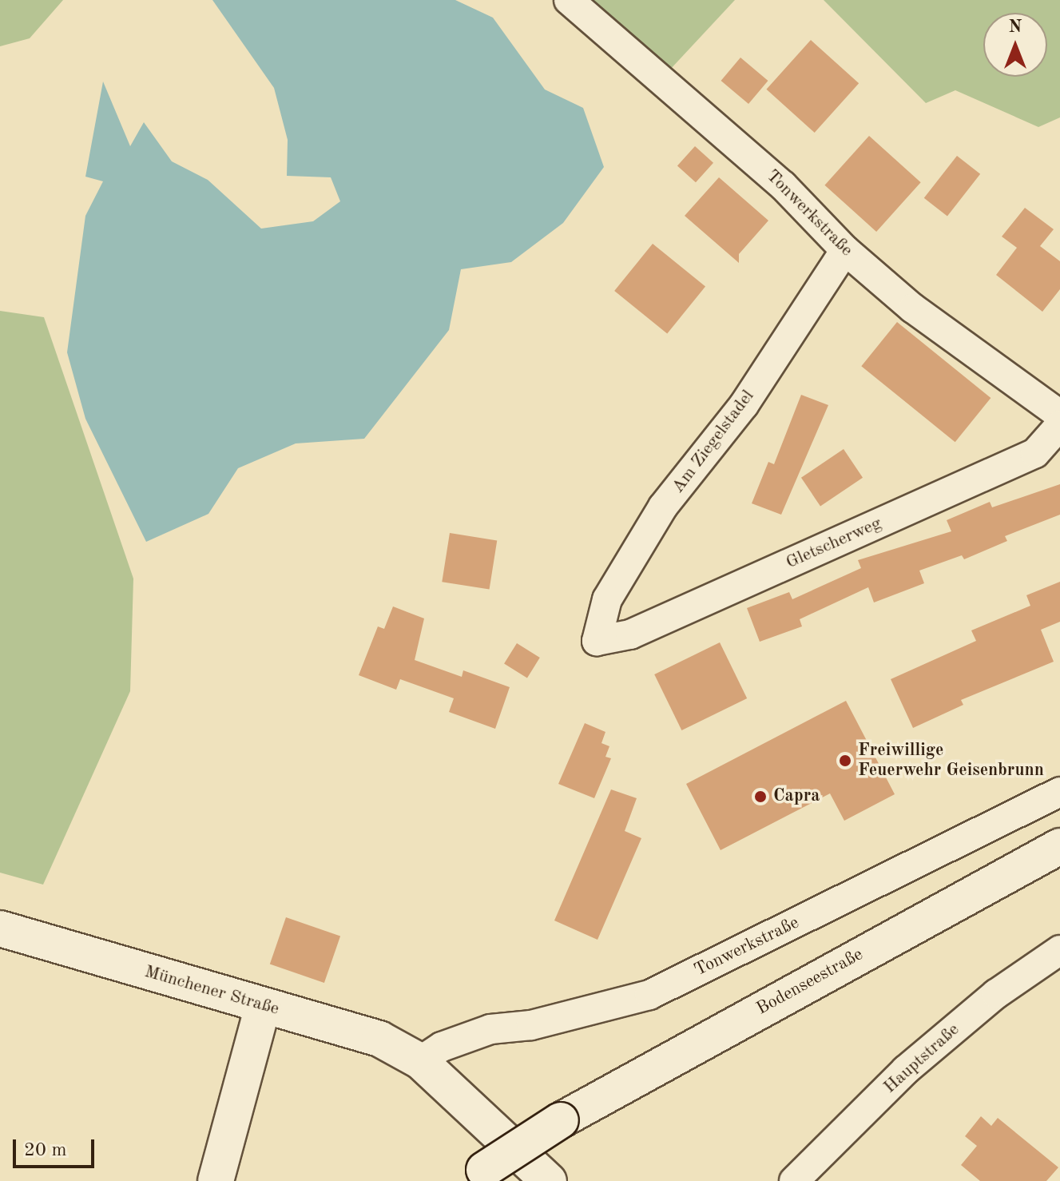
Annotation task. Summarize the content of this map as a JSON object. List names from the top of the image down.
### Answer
{
  "streets": {
    "main road": ["Bodenseestraße", "Münchener Straße"],
    "street": [
      "Tonwerkstraße",
      "Am Ziegelstadel",
      "Gletscherweg",
      "Hauptstraße"
    ]
  },
  "crossings": [
    ["Tonwerkstraße", "Am Ziegelstadel"],
    ["Tonwerkstraße", "Münchener Straße"],
    ["Am Ziegelstadel", "Gletscherweg"]
  ],
  "places": ["Freiwillige Feuerwehr Geisenbrunn", "Capra"],
  "scale_bar": "20 m",
  "north": "top"
}
